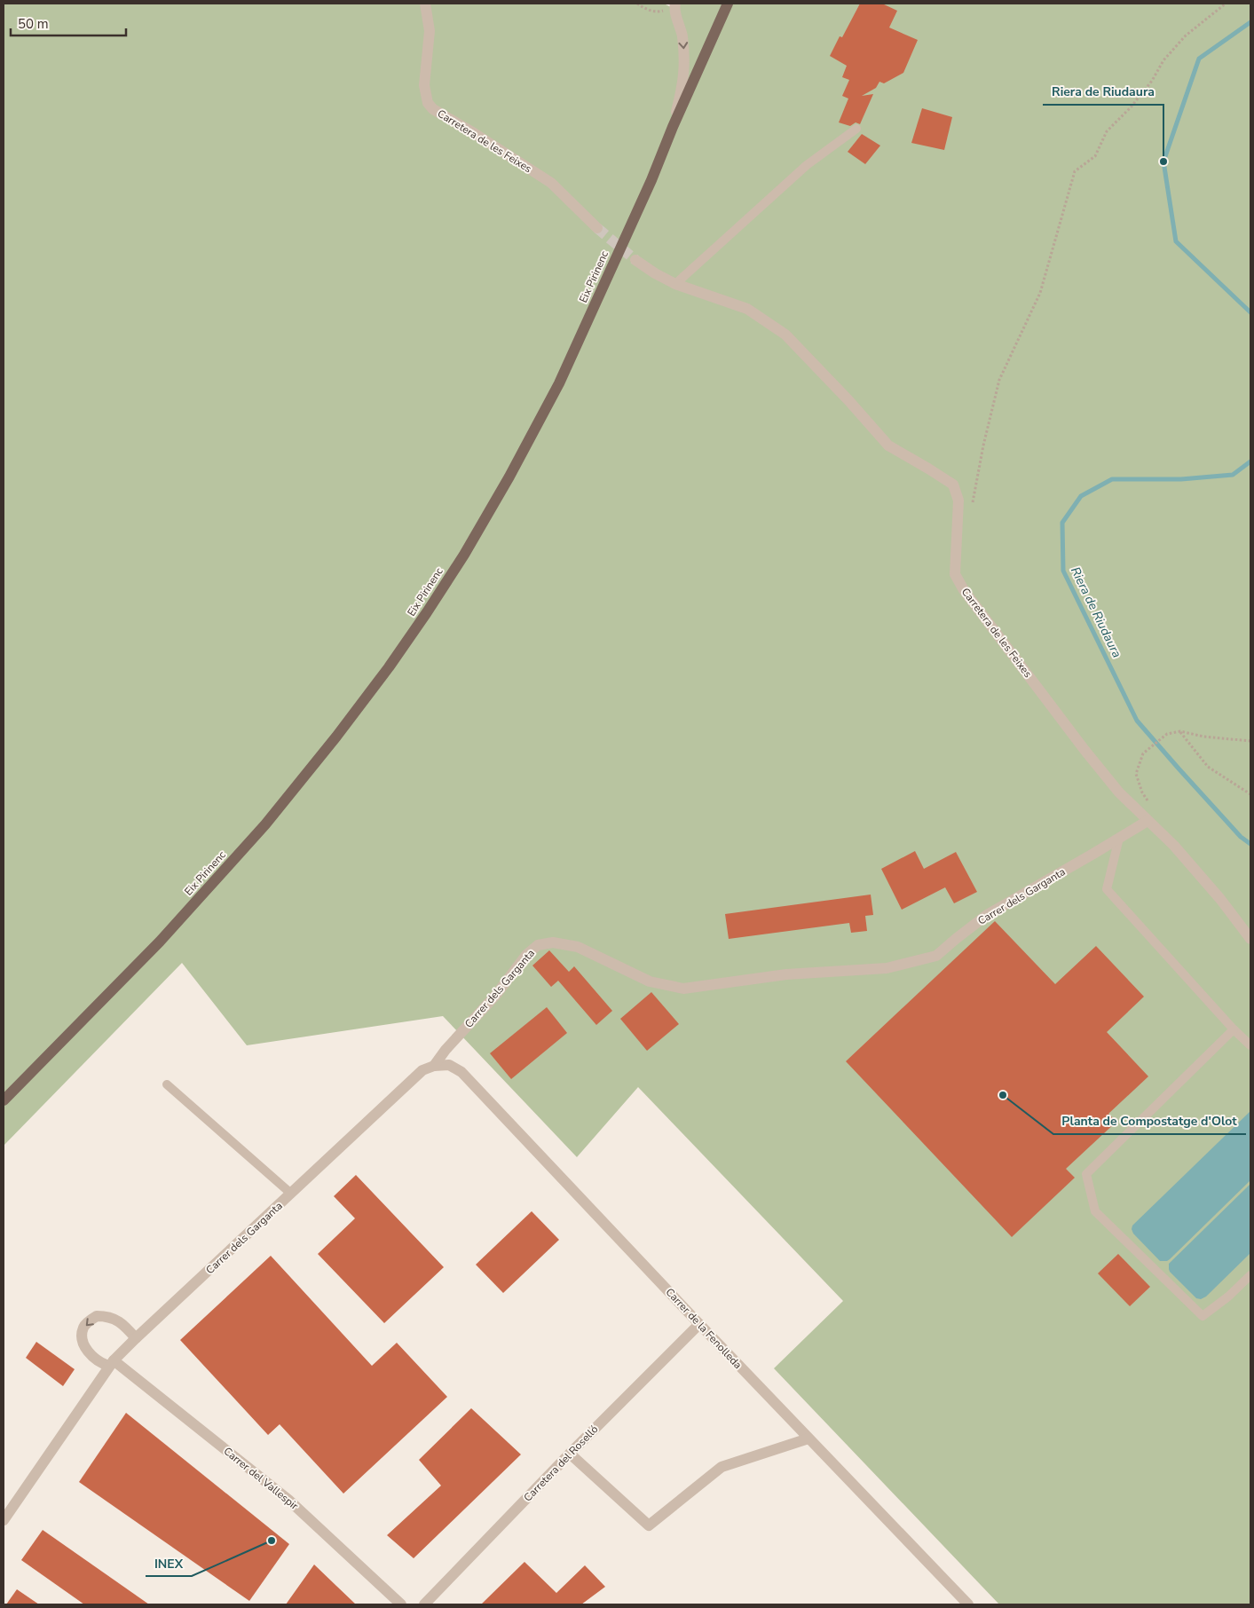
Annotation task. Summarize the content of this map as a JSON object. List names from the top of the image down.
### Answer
{
  "streets": {
    "main road": ["Eix Pirinenc"],
    "street": [
      "Carretera de les Feixes",
      "Carrer dels Garganta",
      "Carrer de la Fenolleda",
      "Carretera del Roselló",
      "Carrer del Vallespir"
    ]
  },
  "crossings": [
    ["Carretera de les Feixes", "Carrer dels Garganta"],
    ["Carrer dels Garganta", "Carrer de la Fenolleda"],
    ["Carrer dels Garganta", "Carrer del Vallespir"],
    ["Carrer de la Fenolleda", "Carretera del Roselló"]
  ],
  "water": ["Riera de Riudaura"],
  "places": ["Riera de Riudaura", "Planta de Compostatge d'Olot", "INEX"],
  "scale_bar": "50 m"
}
